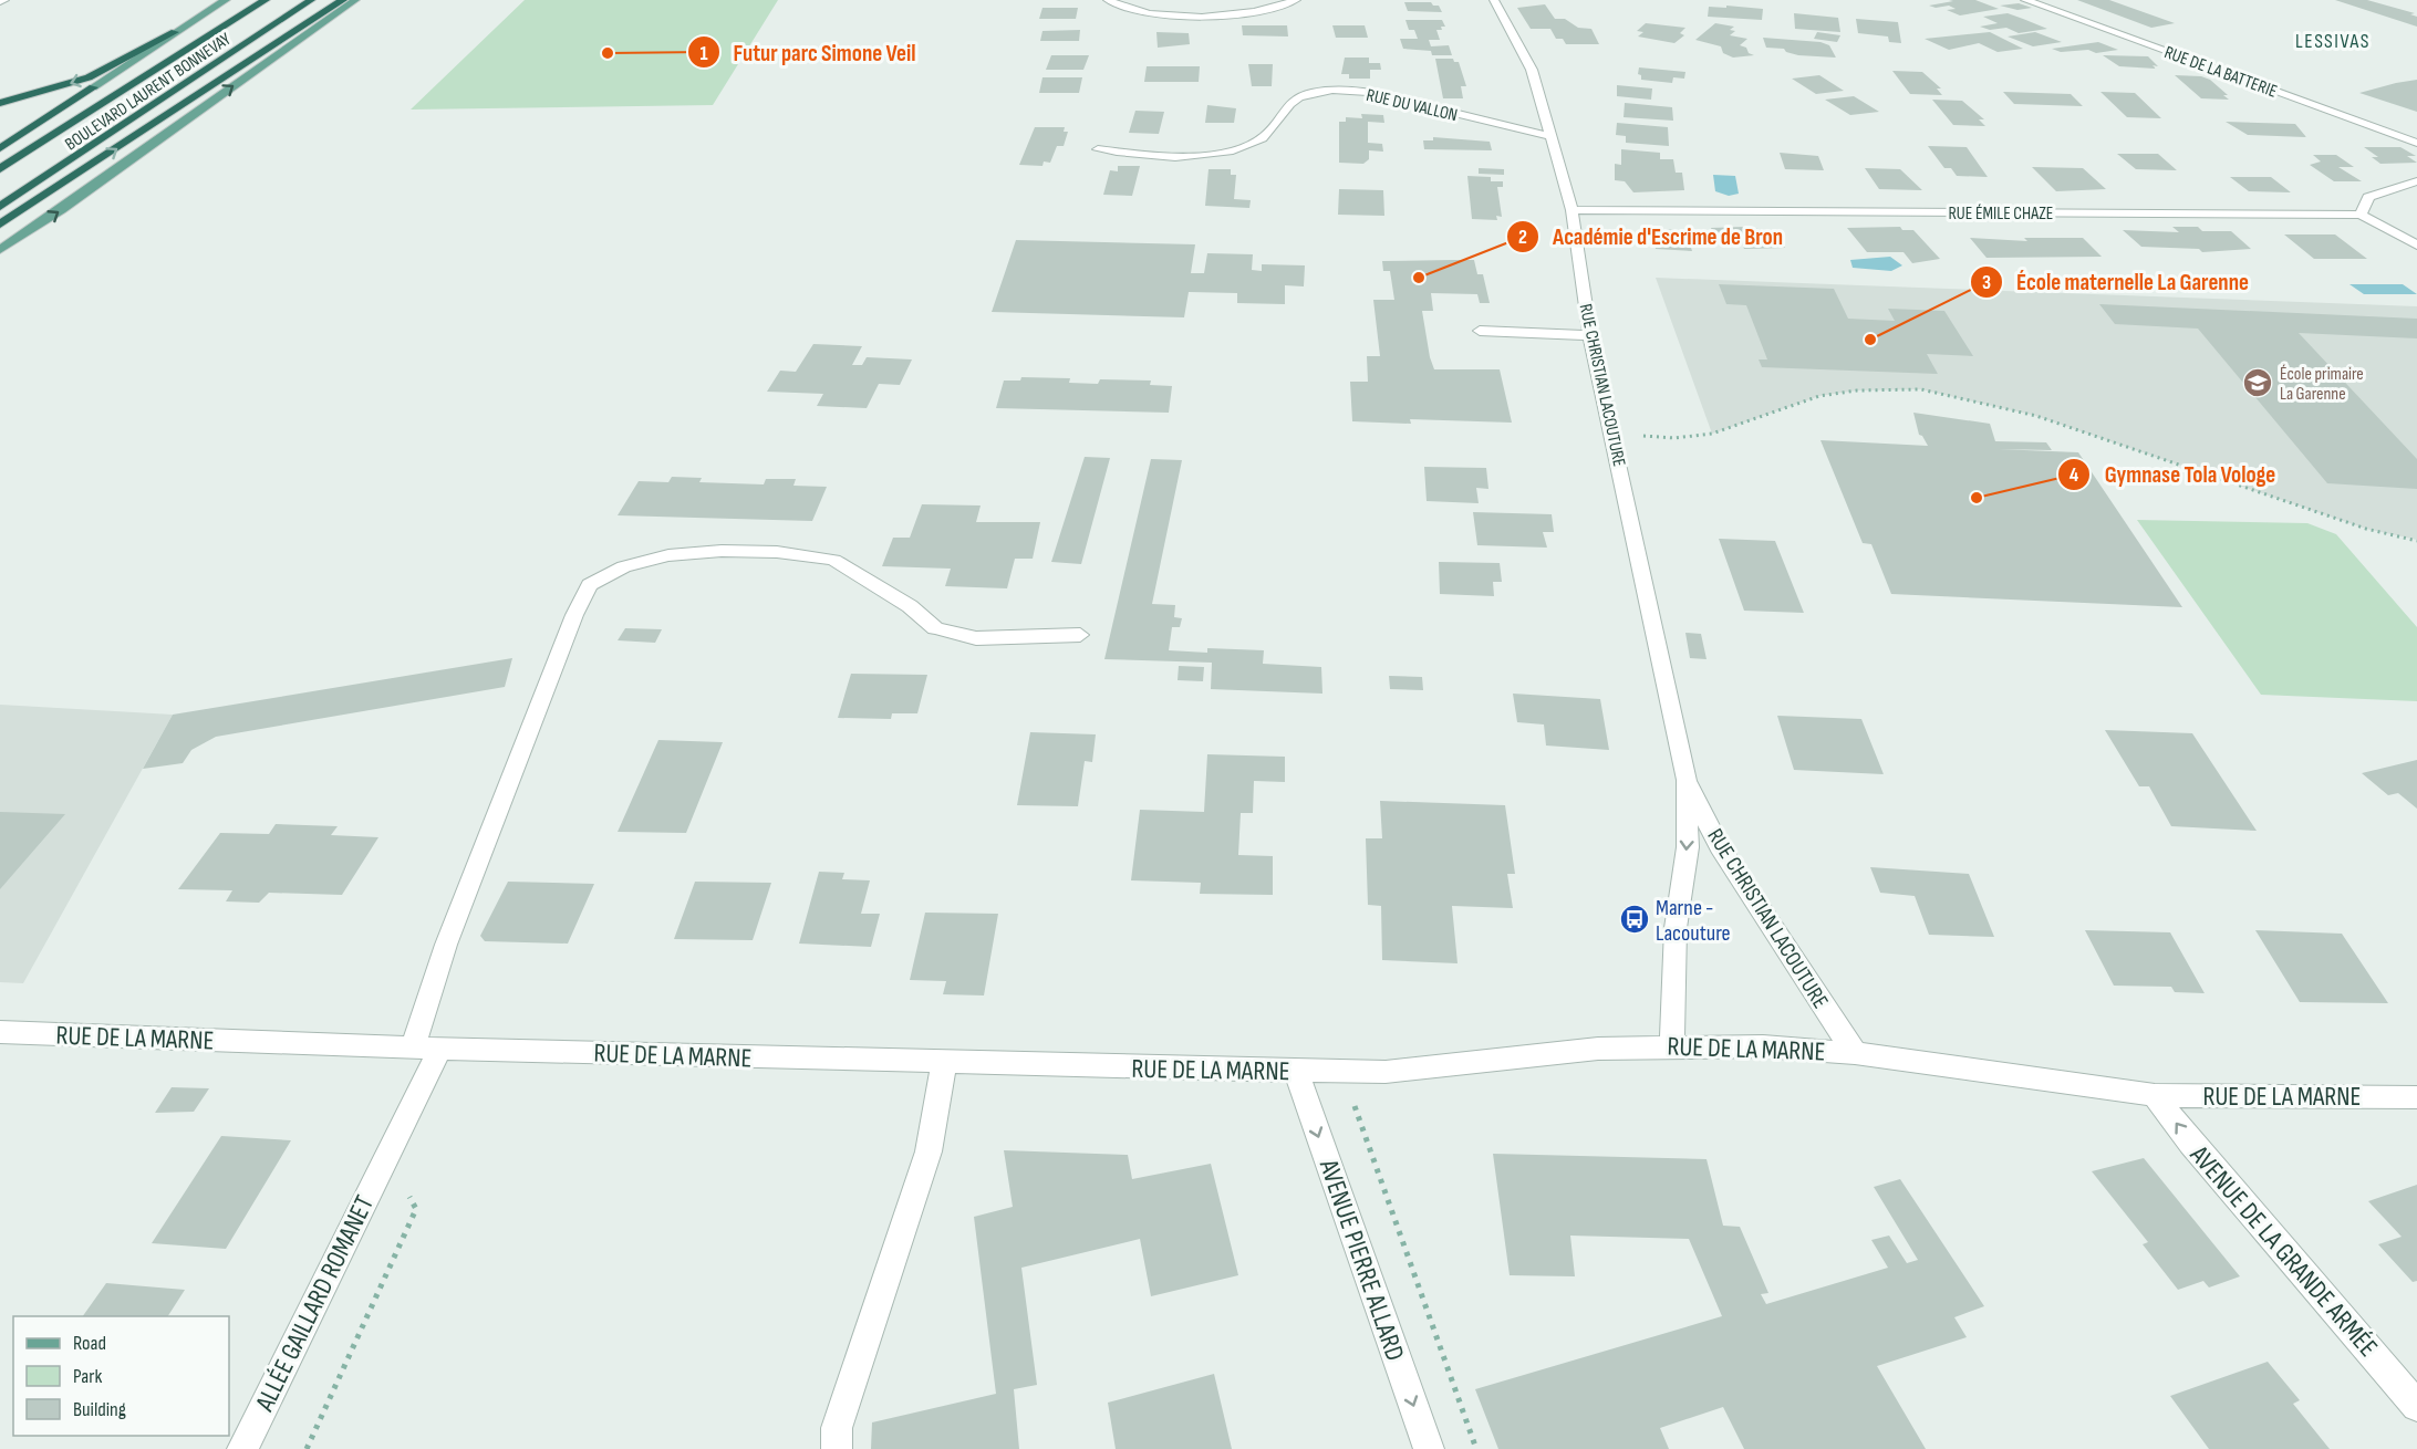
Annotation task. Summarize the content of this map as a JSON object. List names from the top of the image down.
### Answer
{
  "streets": {
    "highway": ["BOULEVARD LAURENT BONNEVAY"],
    "street": [
      "RUE DE LA BATTERIE",
      "RUE DU VALLON",
      "RUE ÉMILE CHAZE",
      "RUE CHRISTIAN LACOUTURE",
      "RUE DE LA MARNE",
      "AVENUE DE LA GRANDE ARMÉE",
      "AVENUE PIERRE ALLARD",
      "ALLÉE GAILLARD ROMANET"
    ]
  },
  "crossings": [
    ["RUE DU VALLON", "RUE CHRISTIAN LACOUTURE"],
    ["RUE ÉMILE CHAZE", "RUE CHRISTIAN LACOUTURE"],
    ["RUE CHRISTIAN LACOUTURE", "RUE DE LA MARNE"],
    ["RUE DE LA MARNE", "AVENUE DE LA GRANDE ARMÉE"],
    ["RUE DE LA MARNE", "AVENUE PIERRE ALLARD"],
    ["RUE DE LA MARNE", "ALLÉE GAILLARD ROMANET"]
  ],
  "one_way": ["AVENUE DE LA GRANDE ARMÉE", "AVENUE PIERRE ALLARD"],
  "districts": ["LESSIVAS"],
  "places": {
    "other": [
      "Futur parc Simone Veil",
      "Académie d'Escrime de Bron",
      "École maternelle La Garenne",
      "Gymnase Tola Vologe"
    ],
    "school or university": ["École primaire La Garenne"],
    "bus stop": ["Marne - Lacouture"]
  },
  "legend": ["Road", "Park", "Building"]
}
